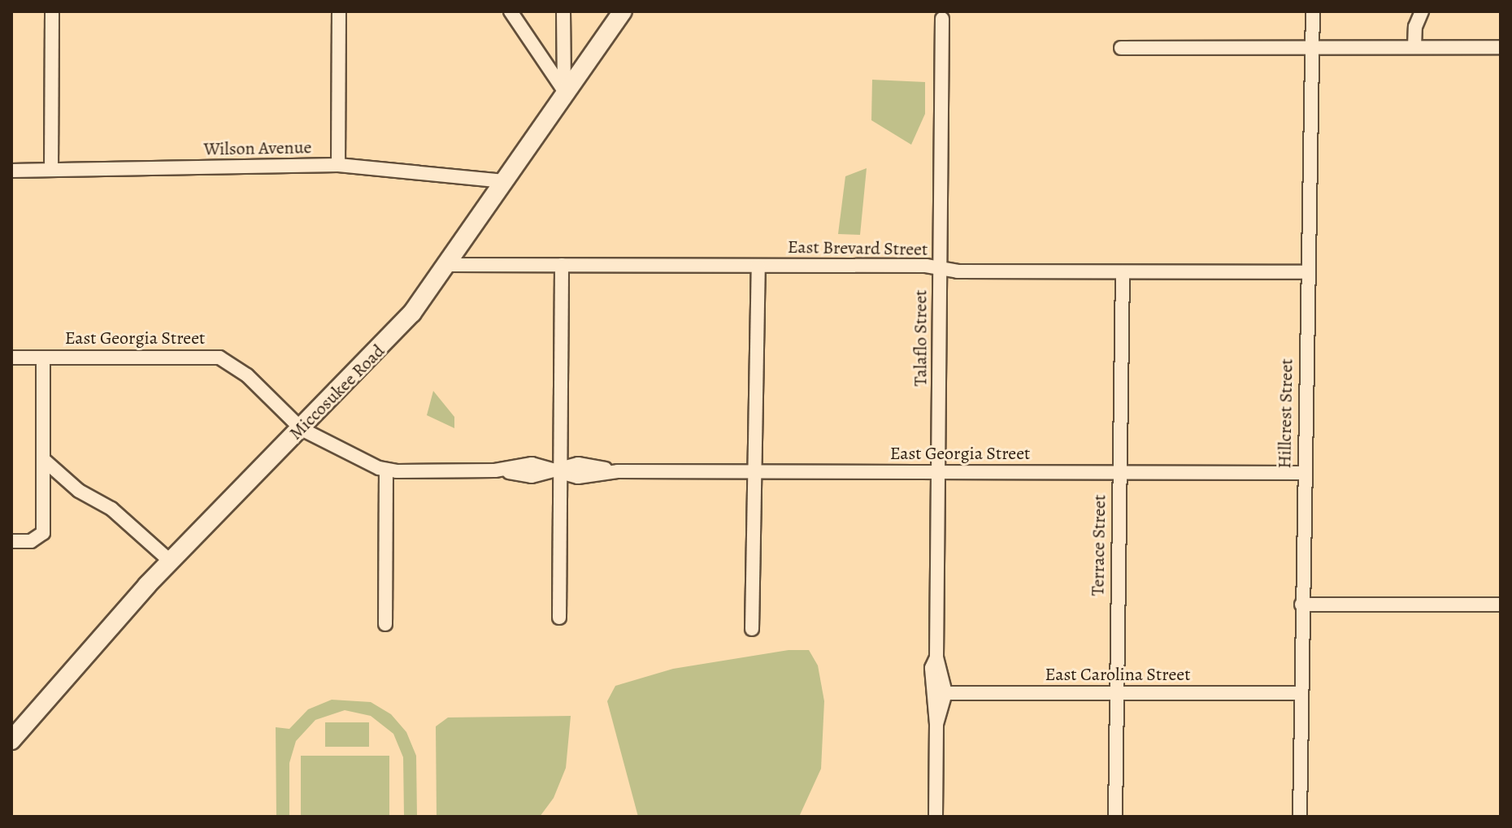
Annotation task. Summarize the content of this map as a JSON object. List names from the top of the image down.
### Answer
{
  "streets": {
    "street": [
      "Wilson Avenue",
      "East Brevard Street",
      "Talaflo Street",
      "East Georgia Street",
      "Miccosukee Road",
      "Hillcrest Street",
      "Terrace Street",
      "East Carolina Street"
    ]
  },
  "crossings": [
    ["Wilson Avenue", "Miccosukee Road"],
    ["East Brevard Street", "Talaflo Street"],
    ["East Brevard Street", "Miccosukee Road"],
    ["East Brevard Street", "Hillcrest Street"],
    ["East Brevard Street", "Terrace Street"],
    ["Talaflo Street", "East Georgia Street"],
    ["Talaflo Street", "East Carolina Street"],
    ["East Georgia Street", "Miccosukee Road"],
    ["East Georgia Street", "Hillcrest Street"],
    ["East Georgia Street", "Terrace Street"],
    ["Hillcrest Street", "East Carolina Street"],
    ["Terrace Street", "East Carolina Street"]
  ]
}
